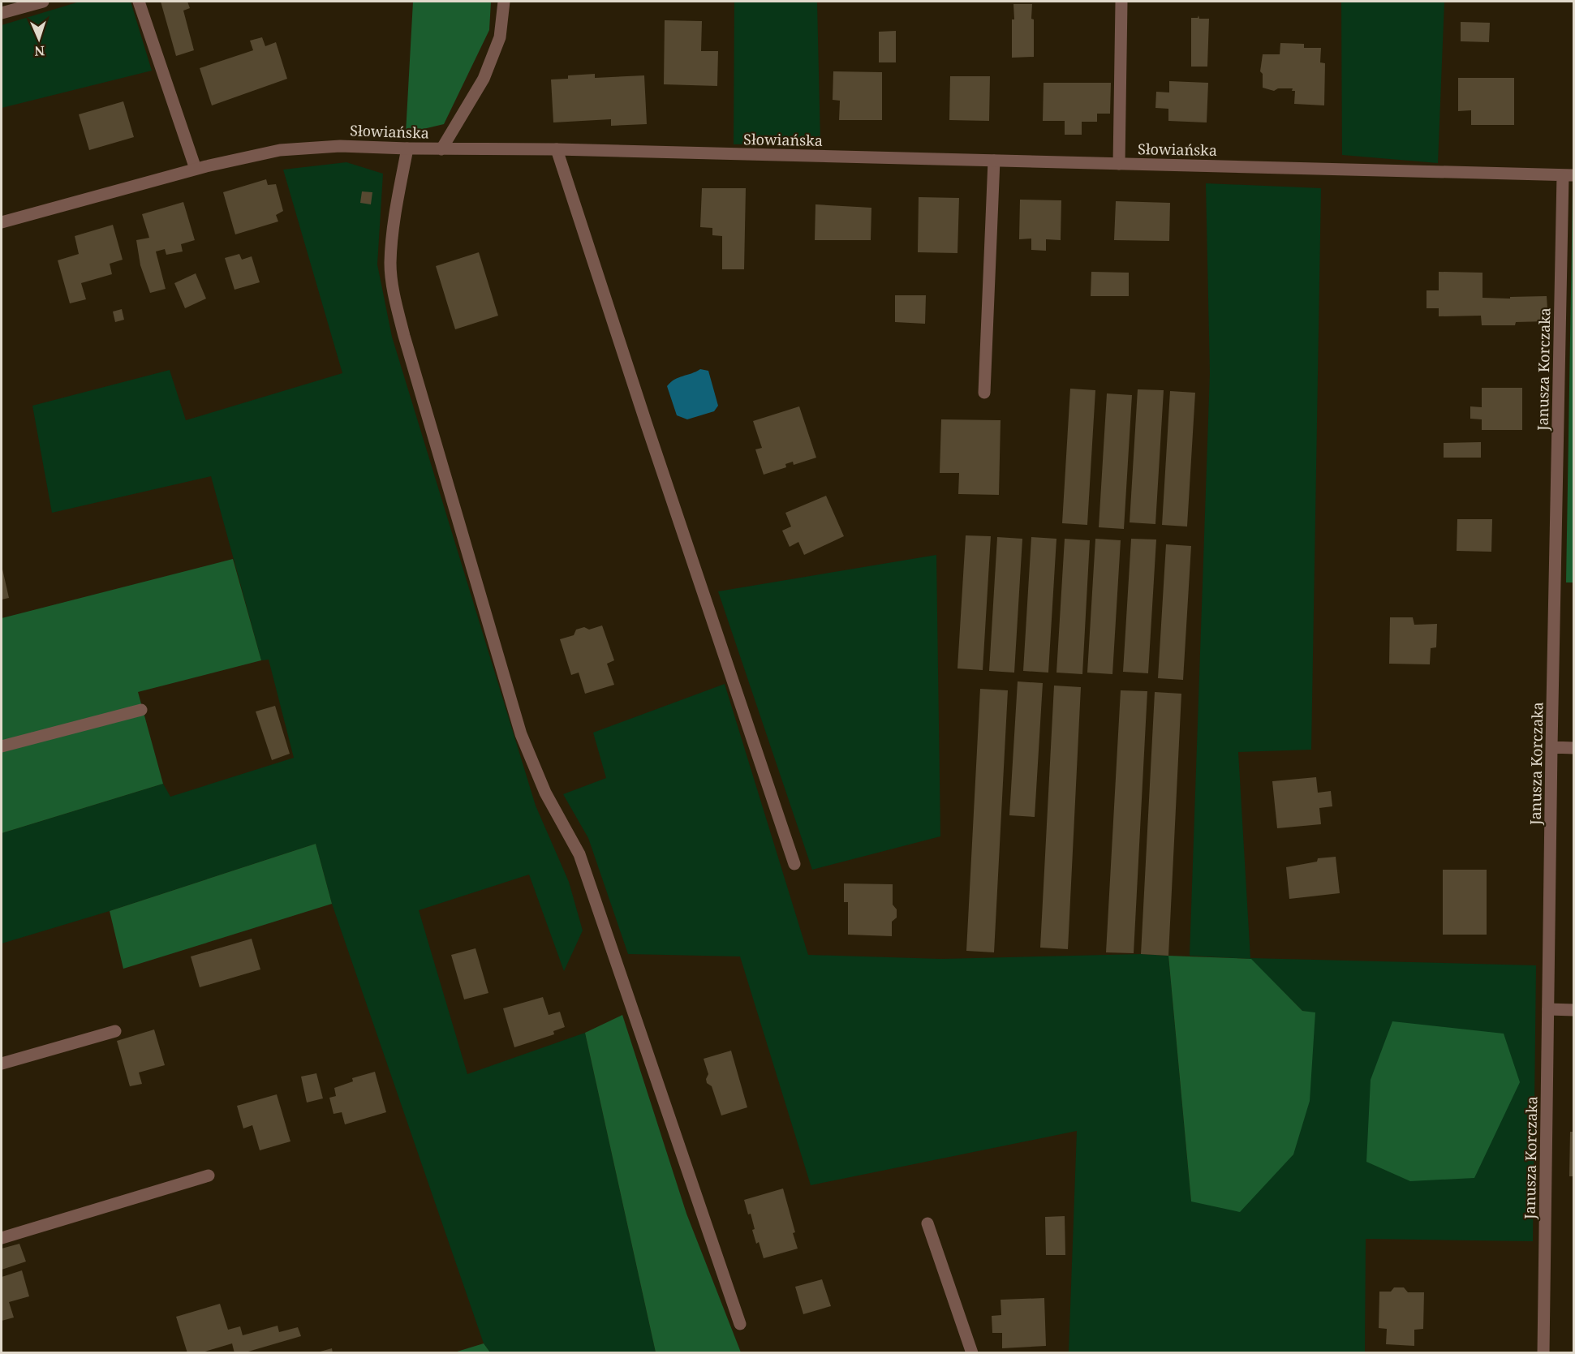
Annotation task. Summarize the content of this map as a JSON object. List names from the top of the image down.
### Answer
{
  "streets": {
    "street": ["Słowiańska", "Janusza Korczaka"]
  },
  "crossings": [
    ["Słowiańska", "Janusza Korczaka"]
  ],
  "north": "bottom"
}
